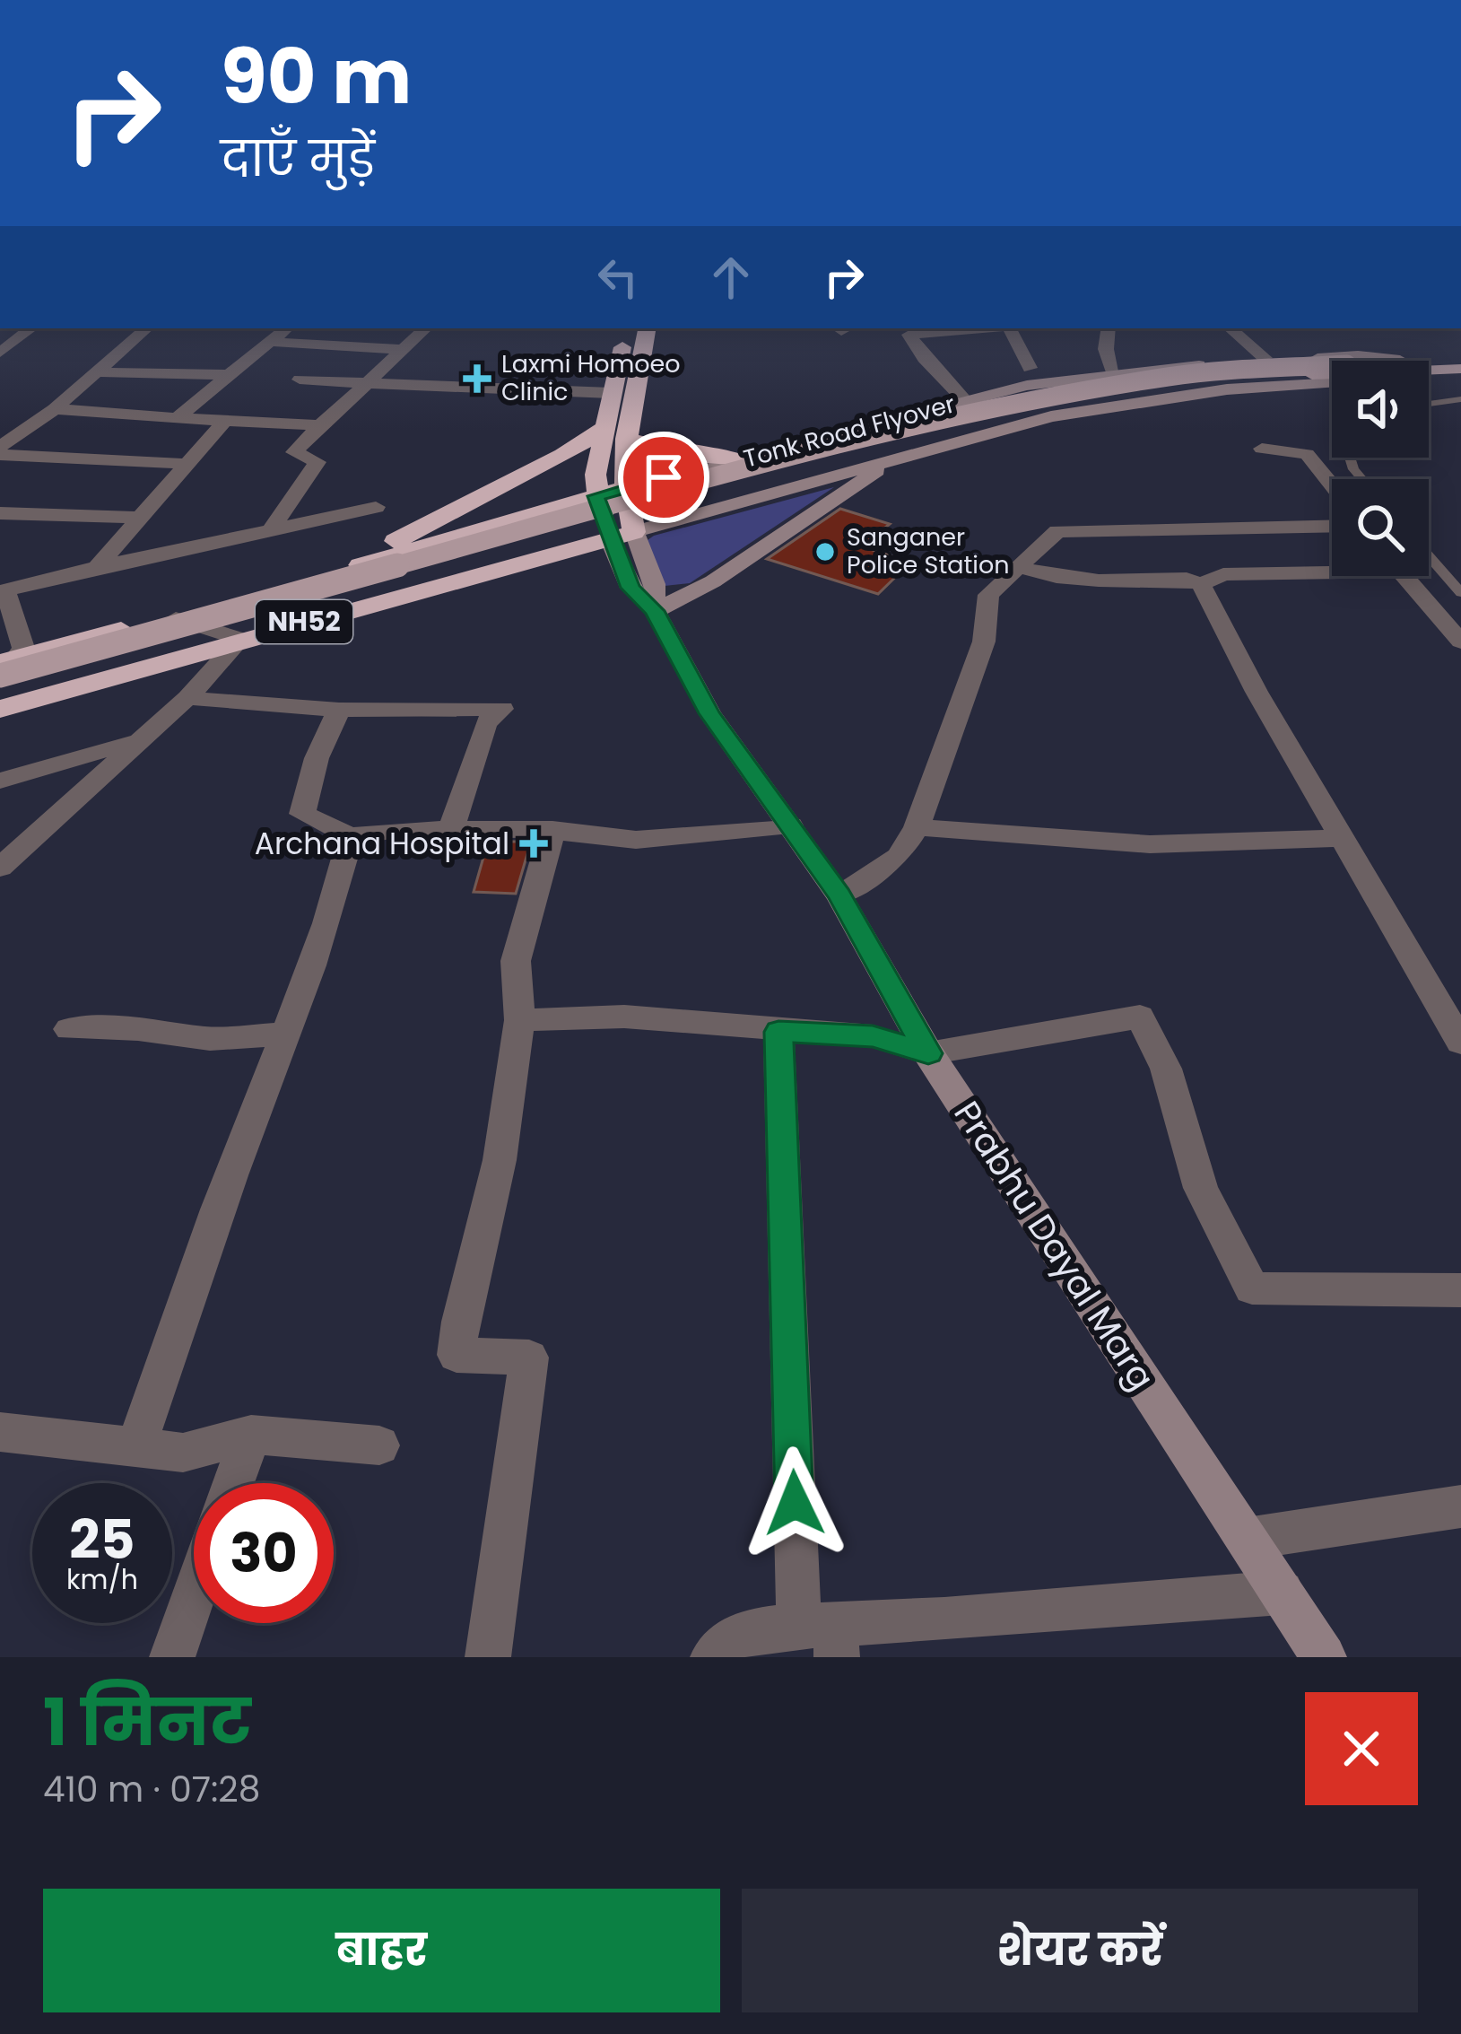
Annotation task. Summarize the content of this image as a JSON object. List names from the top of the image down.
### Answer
{
  "streets": {
    "highway": ["NH52"],
    "main road": ["Tonk Road Flyover"],
    "street": ["Prabhu Dayal Marg"]
  },
  "crossings": [
    ["Tonk Road Flyover", "NH52"],
    ["NH52", "Prabhu Dayal Marg"]
  ],
  "places": {
    "health": ["Laxmi Homoeo Clinic", "Archana Hospital"],
    "other": ["Sanganer Police Station"]
  },
  "page": {
    "turn": ["90 m", "दाएँ मुड़ें"],
    "speed": "25 km/h",
    "limit": "30",
    "heading": ["1 मिनट", "410 m · 07:28"],
    "buttons": ["बाहर", "शेयर करें"]
  }
}
